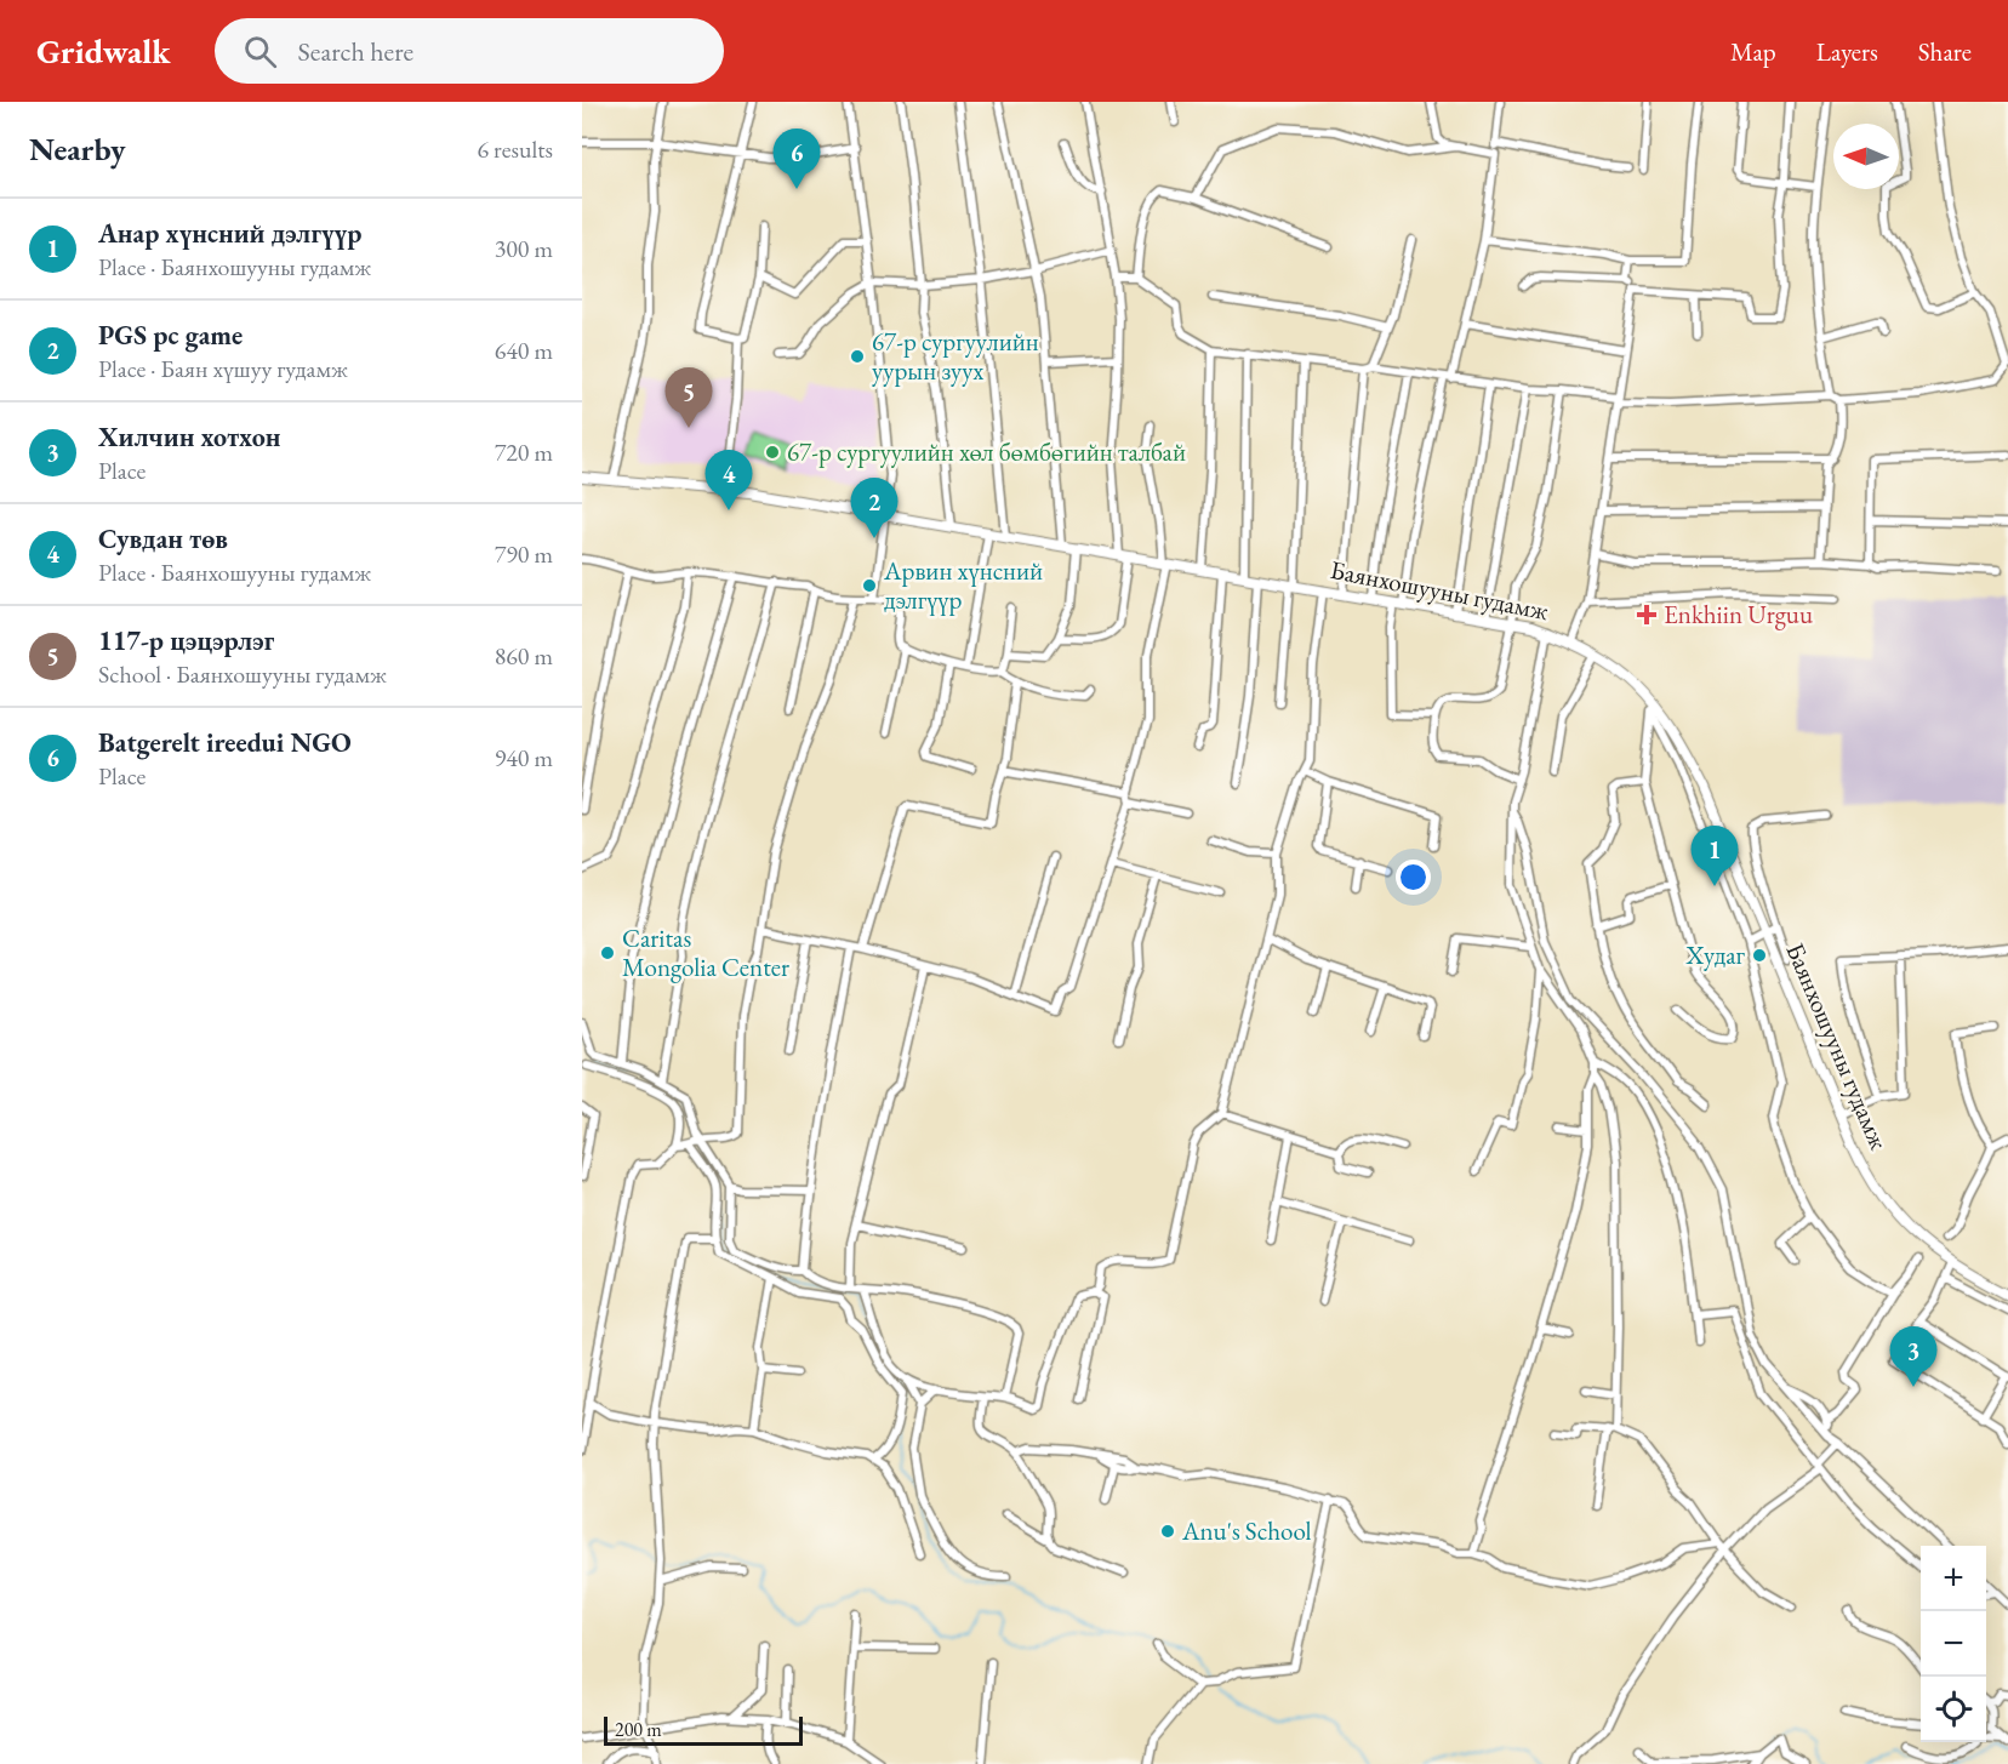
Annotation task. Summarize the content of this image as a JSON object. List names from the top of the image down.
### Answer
{
  "streets": {
    "main road": ["Баянхошууны гудамж"]
  },
  "places": {
    "other": [
      "67-р сургуулийн уурын зуух",
      "67-р сургуулийн хөл бөмбөгийн талбай",
      "Арвин хүнсний дэлгүүр",
      "Caritas Mongolia Center",
      "Худаг",
      "Anu's School"
    ],
    "health": ["Enkhiin Urguu"]
  },
  "scale_bar": "200 m",
  "north": "left",
  "page": {
    "header": "Gridwalk",
    "search": "Search here",
    "nav": ["Map", "Layers", "Share"],
    "heading": ["Nearby", "6 results"],
    "pins": [
      "6",
      "5",
      "4",
      "2",
      "1",
      "3"
    ],
    "list": [
      {
        "mark": "1",
        "name": "Анар хүнсний дэлгүүр",
        "note": "Place · Баянхошууны гудамж",
        "value": "300 m"
      },
      {
        "mark": "2",
        "name": "PGS pc game",
        "note": "Place · Баян хүшуу гудамж",
        "value": "640 m"
      },
      {
        "mark": "3",
        "name": "Хилчин хотхон",
        "note": "Place",
        "value": "720 m"
      },
      {
        "mark": "4",
        "name": "Сувдан төв",
        "note": "Place · Баянхошууны гудамж",
        "value": "790 m"
      },
      {
        "mark": "5",
        "name": "117-р цэцэрлэг",
        "note": "School · Баянхошууны гудамж",
        "value": "860 m"
      },
      {
        "mark": "6",
        "name": "Batgerelt ireedui NGO",
        "note": "Place",
        "value": "940 m"
      }
    ],
    "map_buttons": ["+", "−"],
    "scale": "200 m"
  }
}
